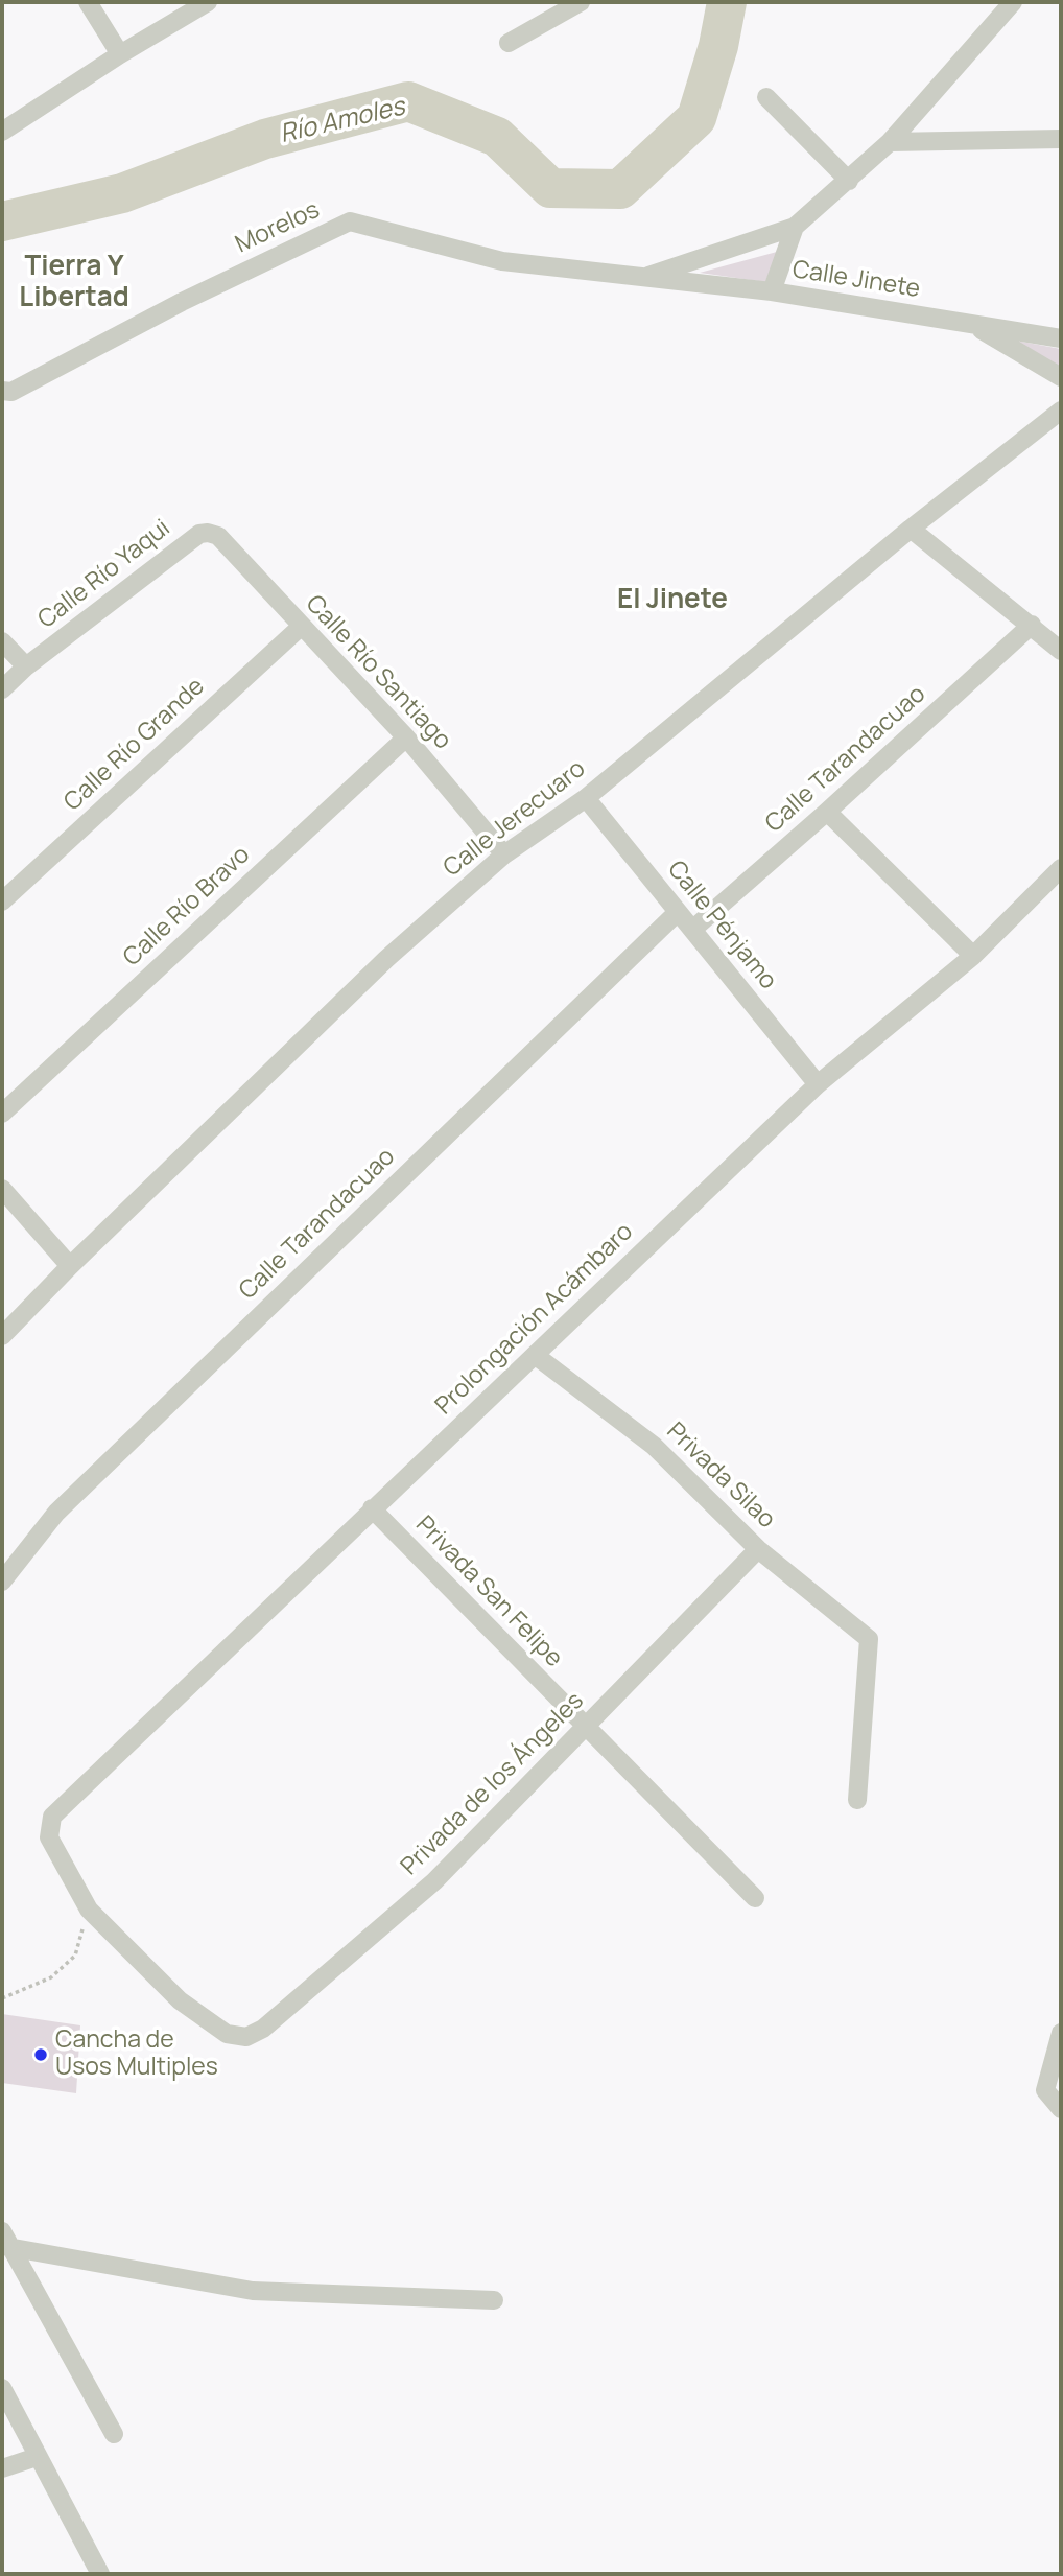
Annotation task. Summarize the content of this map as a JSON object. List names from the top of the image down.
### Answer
{
  "streets": {
    "street": [
      "Morelos",
      "Calle Jinete",
      "Calle Río Yaqui",
      "Calle Río Santiago",
      "Calle Río Grande",
      "Calle Tarandacuao",
      "Calle Jerecuaro",
      "Calle Río Bravo",
      "Calle Pénjamo",
      "Prolongación Acámbaro",
      "Privada Silao",
      "Privada San Felipe",
      "Privada de los Ángeles"
    ]
  },
  "crossings": [
    ["Morelos", "Calle Jinete"],
    ["Calle Río Yaqui", "Calle Río Santiago"],
    ["Calle Río Santiago", "Calle Río Grande"],
    ["Calle Río Santiago", "Calle Jerecuaro"],
    ["Calle Río Santiago", "Calle Río Bravo"],
    ["Calle Tarandacuao", "Calle Pénjamo"],
    ["Calle Jerecuaro", "Calle Pénjamo"],
    ["Calle Pénjamo", "Prolongación Acámbaro"],
    ["Prolongación Acámbaro", "Privada Silao"],
    ["Prolongación Acámbaro", "Privada San Felipe"],
    ["Prolongación Acámbaro", "Privada de los Ángeles"],
    ["Privada Silao", "Privada de los Ángeles"],
    ["Privada San Felipe", "Privada de los Ángeles"]
  ],
  "districts": ["Tierra Y Libertad", "El Jinete"],
  "water": ["Río Amoles"],
  "places": ["Cancha de Usos Multiples"]
}
